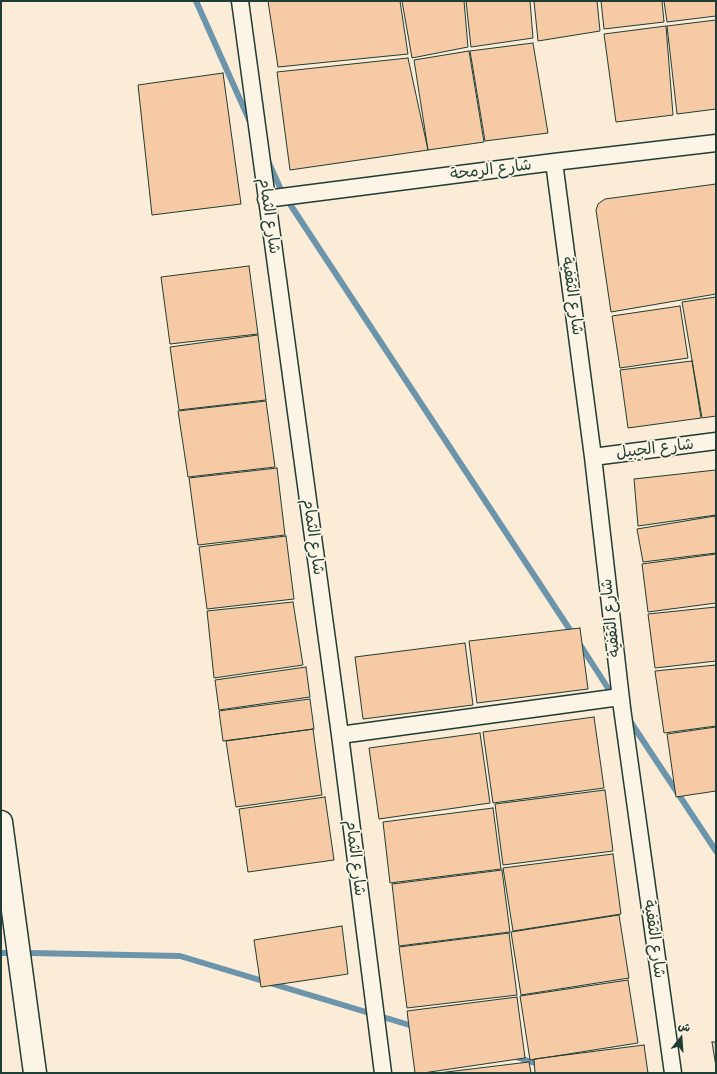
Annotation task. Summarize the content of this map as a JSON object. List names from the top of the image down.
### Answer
{
  "streets": {
    "street": [
      "شارع الرمحة",
      "شارع الثمام",
      "شارع الثقفية",
      "شارع الجبيل"
    ]
  },
  "crossings": [
    ["شارع الرمحة", "شارع الثمام"],
    ["شارع الرمحة", "شارع الثقفية"],
    ["شارع الثقفية", "شارع الجبيل"]
  ],
  "north": "top"
}
